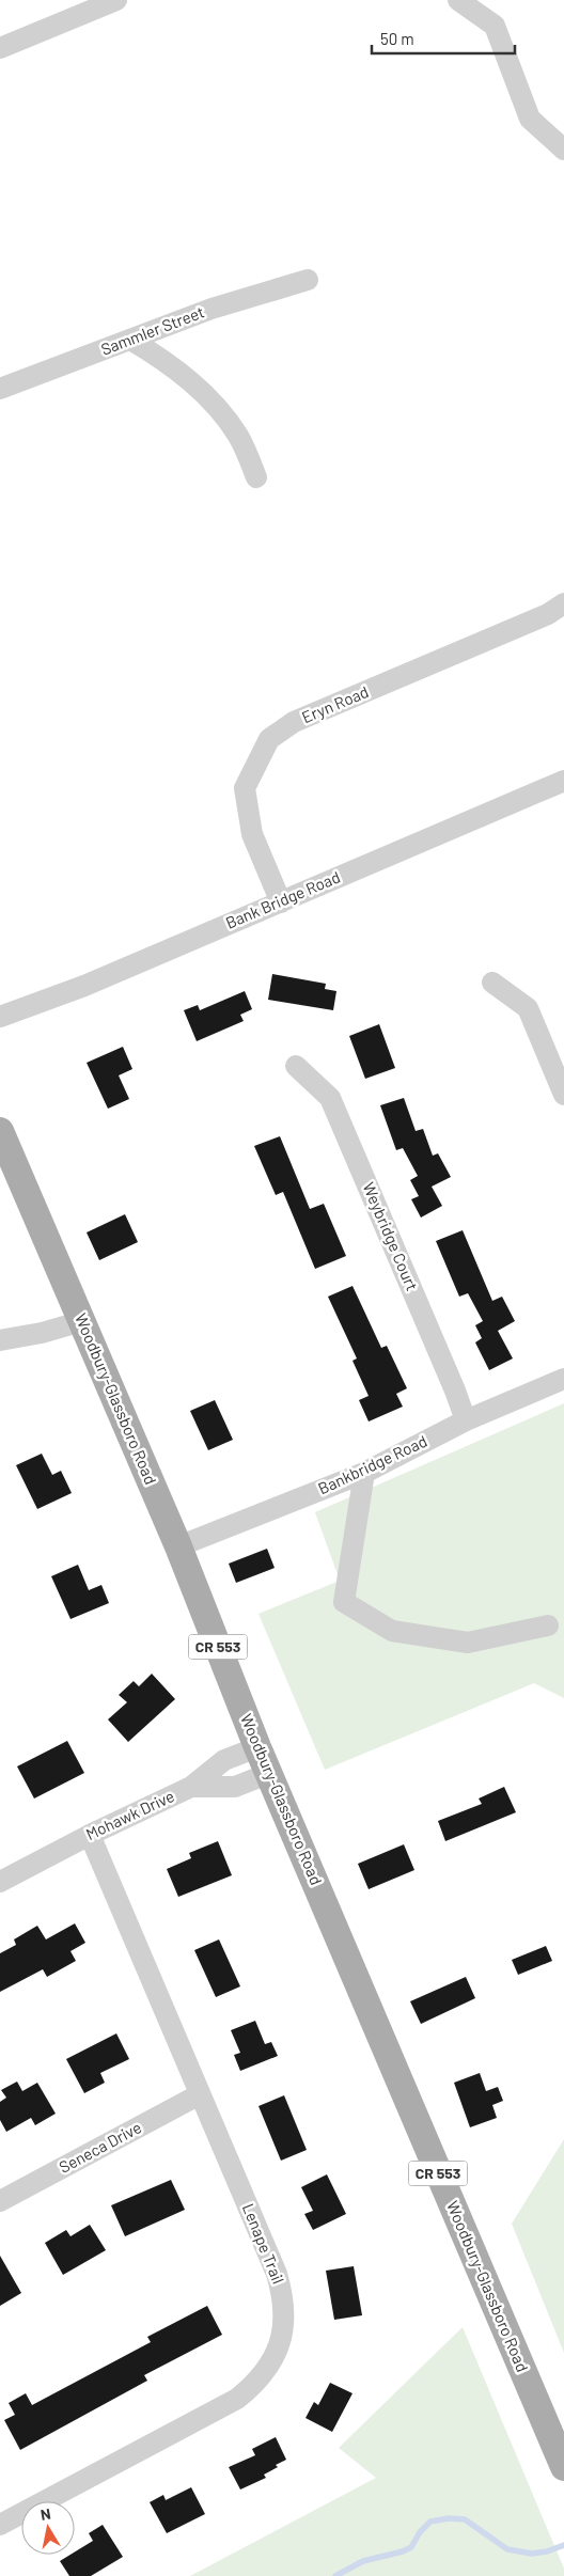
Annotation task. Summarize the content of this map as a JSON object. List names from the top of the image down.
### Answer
{
  "streets": {
    "main road": ["Woodbury-Glassboro Road", "CR 553"],
    "street": [
      "Sammler Street",
      "Eryn Road",
      "Bank Bridge Road",
      "Weybridge Court",
      "Bankbridge Road",
      "Mohawk Drive",
      "Seneca Drive",
      "Lenape Trail"
    ]
  },
  "crossings": [
    ["Eryn Road", "Bank Bridge Road"],
    ["Weybridge Court", "Bankbridge Road"],
    ["Woodbury-Glassboro Road", "Bankbridge Road"],
    ["Woodbury-Glassboro Road", "Mohawk Drive"],
    ["Mohawk Drive", "Lenape Trail"],
    ["Seneca Drive", "Lenape Trail"]
  ],
  "scale_bar": "50 m",
  "north": "top"
}
